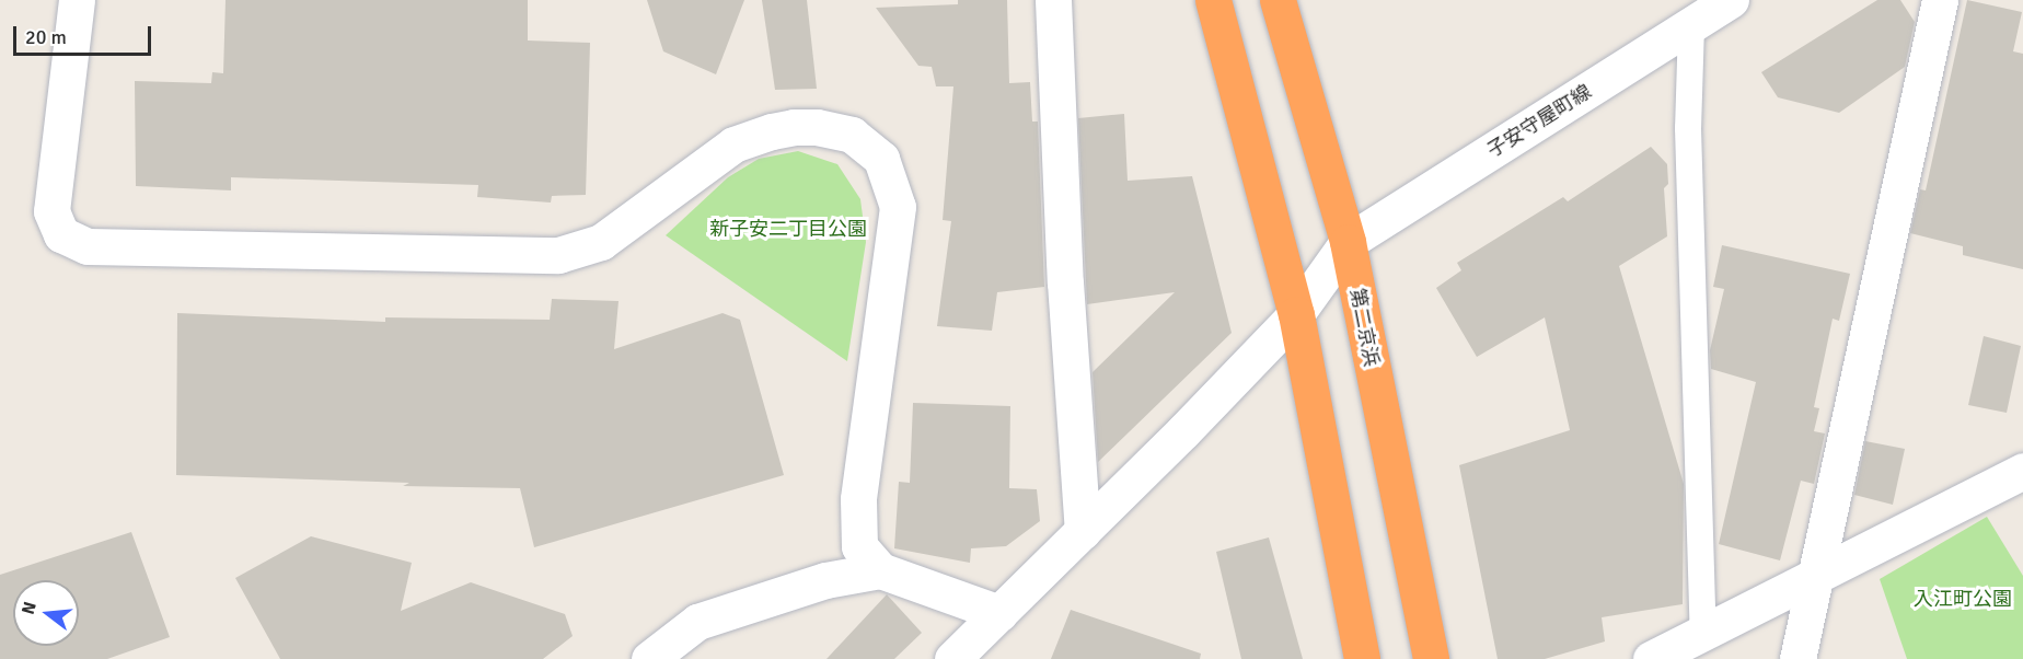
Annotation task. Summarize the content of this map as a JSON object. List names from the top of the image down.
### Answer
{
  "streets": {
    "highway": ["第二京浜"],
    "street": ["子安守屋町線"]
  },
  "crossings": [
    ["子安守屋町線", "第二京浜"]
  ],
  "parks": ["新子安二丁目公園", "入江町公園"],
  "scale_bar": "20 m",
  "north": "left"
}
